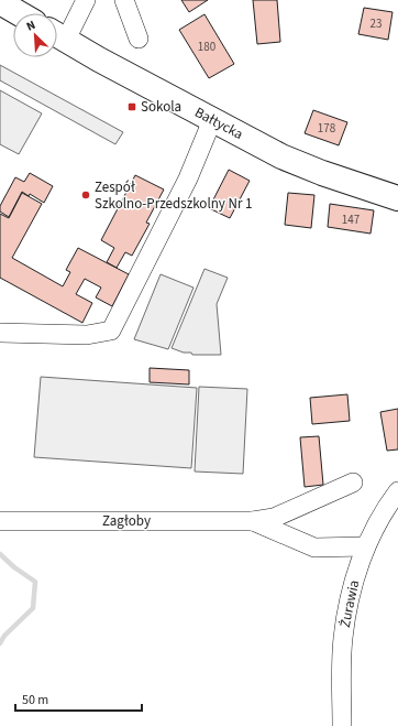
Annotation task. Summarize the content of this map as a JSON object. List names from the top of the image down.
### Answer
{
  "streets": {
    "main road": ["Bałtycka"],
    "street": ["Zagłoby", "Żurawia"]
  },
  "crossings": [
    ["Zagłoby", "Żurawia"]
  ],
  "places": {
    "transit": ["Sokola"],
    "other": ["Zespół Szkolno-Przedszkolny Nr 1"]
  },
  "house_numbers": [
    "23",
    "180",
    "178",
    "147"
  ],
  "scale_bar": "50 m",
  "north": "top left"
}
